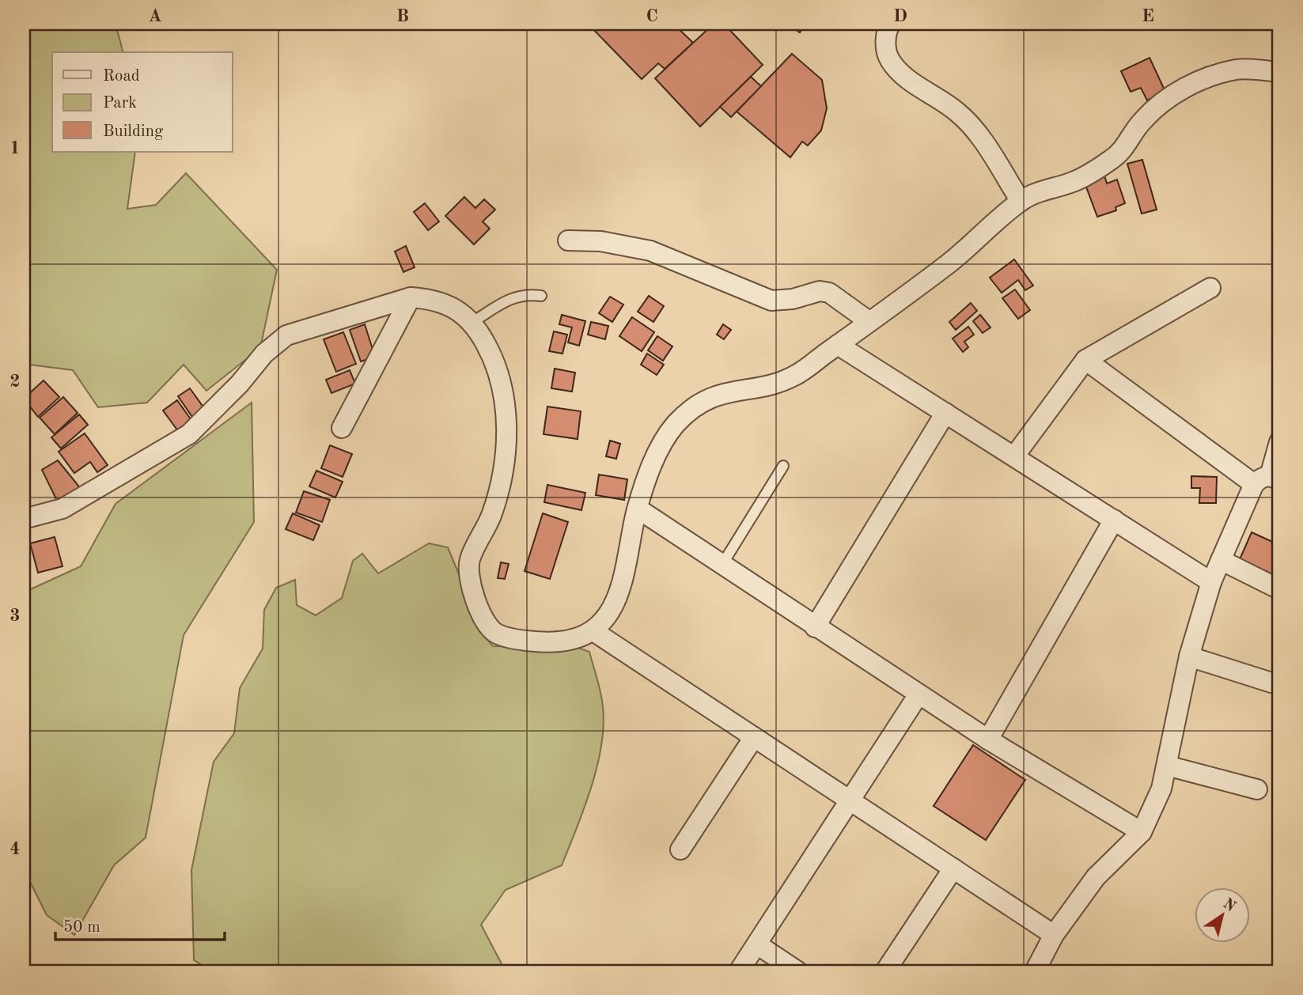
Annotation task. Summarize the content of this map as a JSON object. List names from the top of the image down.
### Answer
{
  "legend": ["Road", "Park", "Building"],
  "scale_bar": "50 m",
  "north": "top right",
  "grid": {
    "columns": [
      "A",
      "B",
      "C",
      "D",
      "E"
    ],
    "rows": [
      "1",
      "2",
      "3",
      "4"
    ]
  }
}
